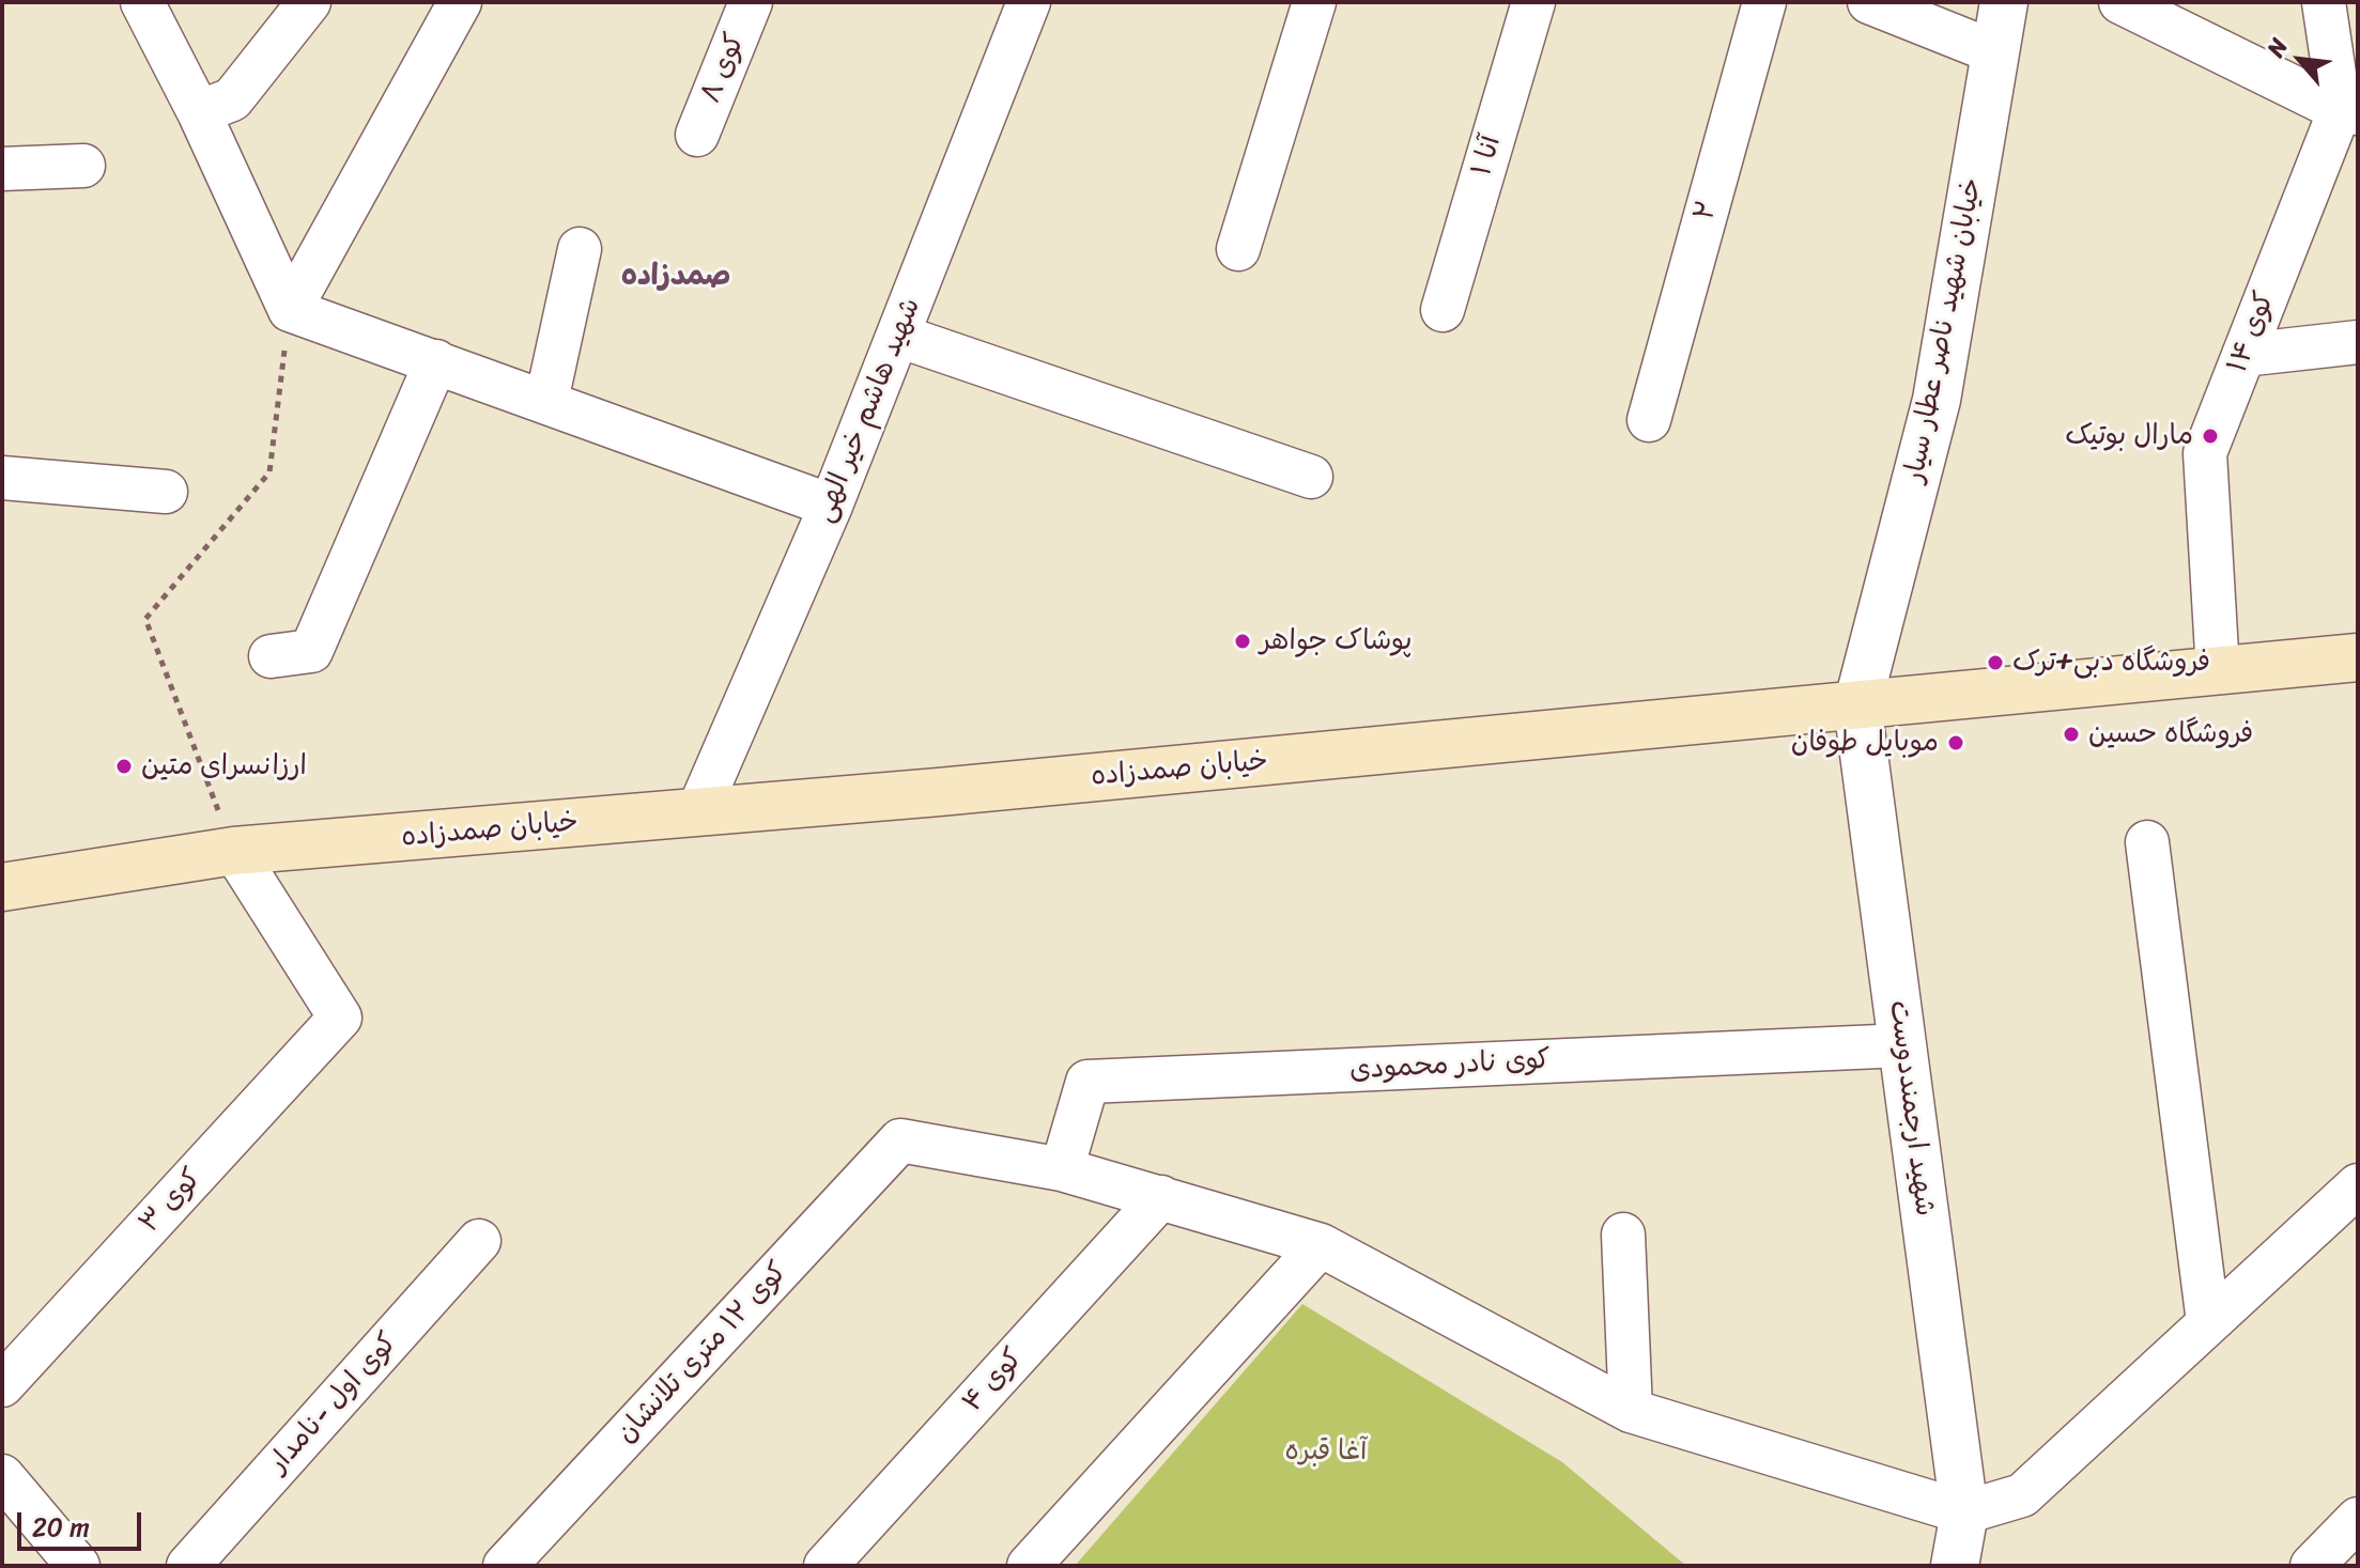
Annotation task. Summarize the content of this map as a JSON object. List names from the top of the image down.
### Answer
{
  "streets": {
    "main road": ["خیابان صمدزاده"],
    "street": [
      "کوی ۸",
      "آنا ۱",
      "۲",
      "خیابان شهید ناصر عطار سیار",
      "کوی ۱۴",
      "شهید هاشم خیر الهی",
      "کوی نادر محمودی",
      "شهید ارجمنددوست",
      "کوی ۳",
      "کوی ۱۲ متری تلانشان",
      "کوی ۴",
      "کوی اول -نامدار"
    ]
  },
  "crossings": [
    ["خیابان شهید ناصر عطار سیار", "خیابان صمدزاده"],
    ["خیابان شهید ناصر عطار سیار", "شهید ارجمنددوست"],
    ["کوی ۱۴", "خیابان صمدزاده"],
    ["شهید هاشم خیر الهی", "خیابان صمدزاده"],
    ["خیابان صمدزاده", "شهید ارجمنددوست"],
    ["خیابان صمدزاده", "کوی ۳"],
    ["کوی نادر محمودی", "شهید ارجمنددوست"],
    ["کوی نادر محمودی", "کوی ۱۲ متری تلانشان"]
  ],
  "districts": ["صمدزاده"],
  "parks": ["آغا قبره"],
  "places": [
    "مارال بوتیک",
    "پوشاک جواهر",
    "فروشگاه دبی+ترک",
    "فروشگاه حسین",
    "موبایل طوفان",
    "ارزانسرای متین"
  ],
  "scale_bar": "20 m",
  "north": "top left"
}
